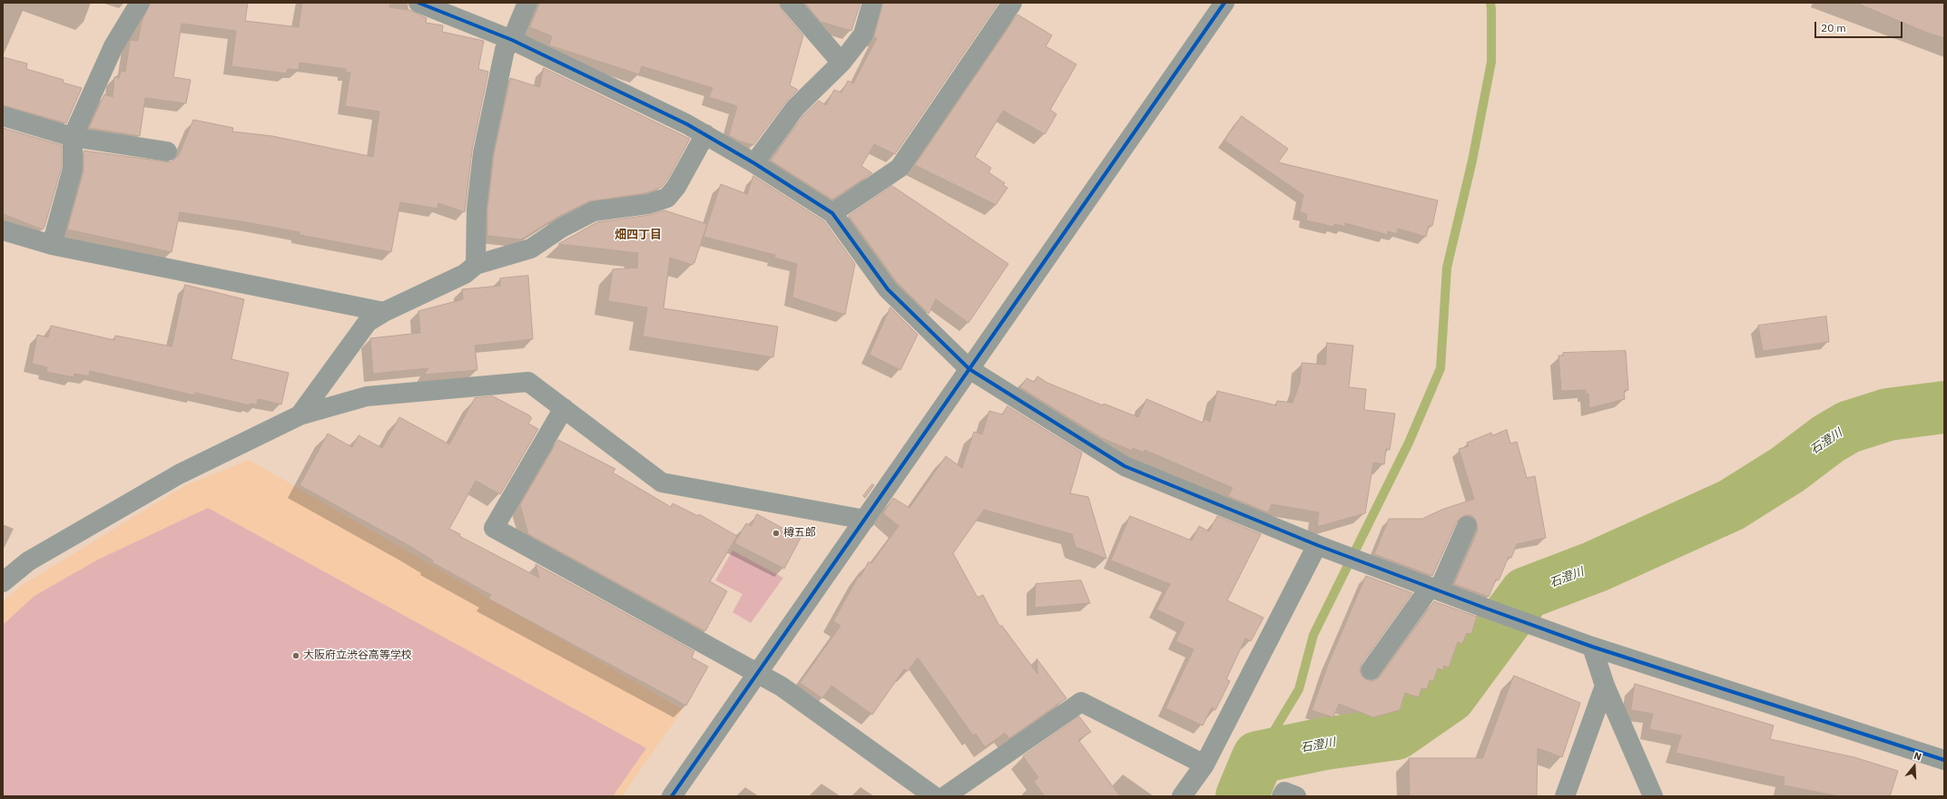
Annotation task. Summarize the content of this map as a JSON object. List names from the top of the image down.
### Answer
{
  "districts": ["畑四丁目"],
  "water": ["石澄川"],
  "places": ["樽五郎", "大阪府立渋谷高等学校"],
  "scale_bar": "20 m",
  "north": "top"
}
